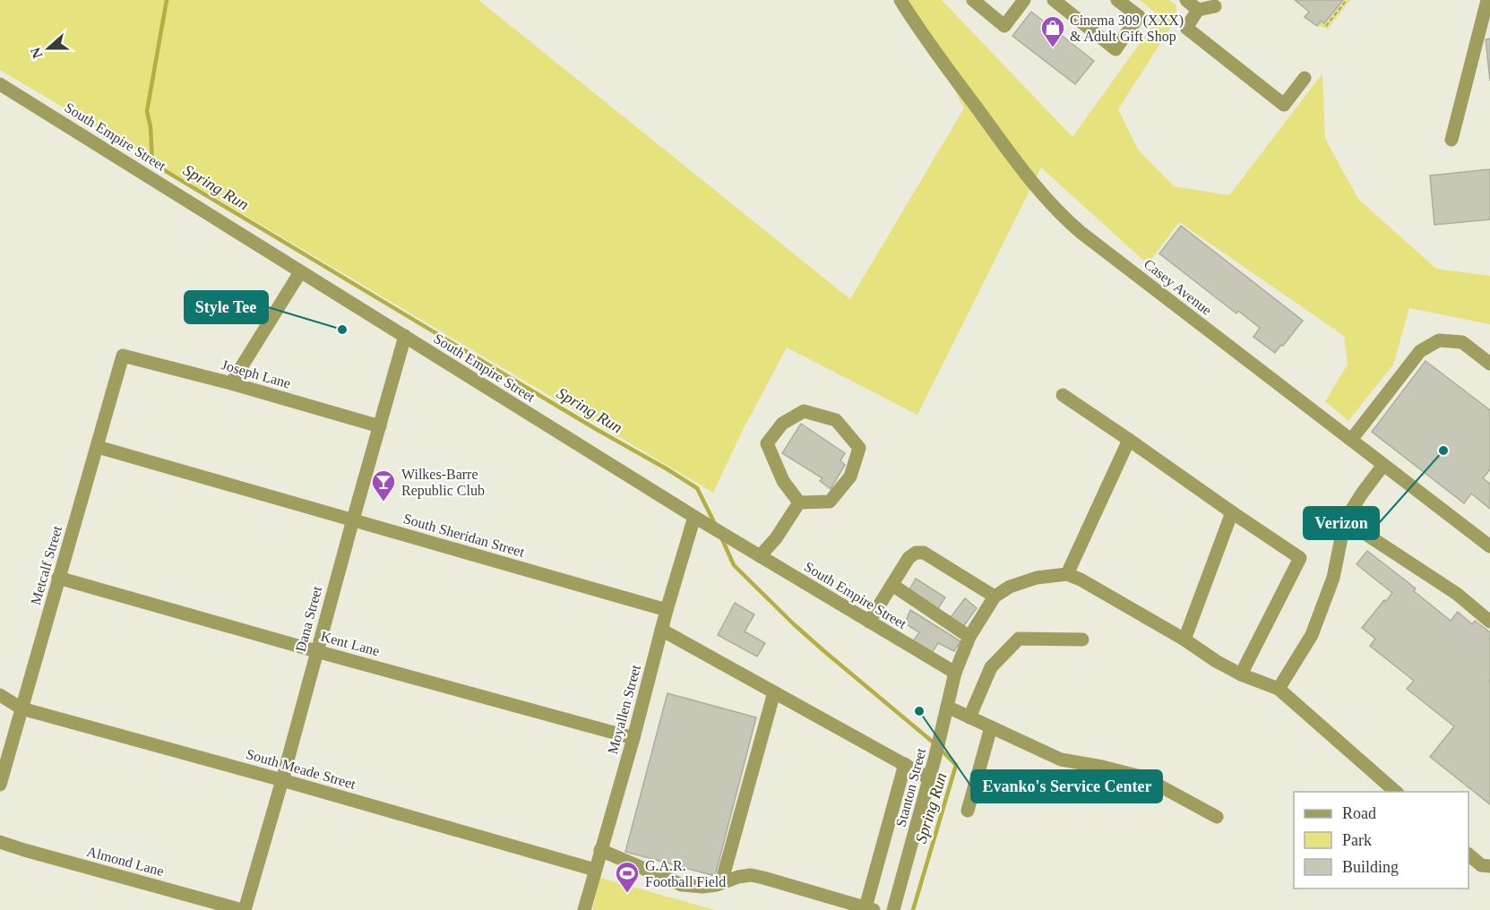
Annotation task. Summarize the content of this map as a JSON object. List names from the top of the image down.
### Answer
{
  "streets": {
    "street": [
      "South Empire Street",
      "Casey Avenue",
      "Joseph Lane",
      "South Sheridan Street",
      "Metcalf Street",
      "Dana Street",
      "Kent Lane",
      "Moyallen Street",
      "South Meade Street",
      "Stanton Street",
      "Almond Lane"
    ]
  },
  "crossings": [
    ["South Empire Street", "Dana Street"],
    ["South Empire Street", "Moyallen Street"],
    ["South Empire Street", "Stanton Street"],
    ["Joseph Lane", "Metcalf Street"],
    ["Joseph Lane", "Dana Street"],
    ["South Sheridan Street", "Metcalf Street"],
    ["South Sheridan Street", "Dana Street"],
    ["South Sheridan Street", "Moyallen Street"],
    ["Metcalf Street", "Kent Lane"],
    ["Metcalf Street", "South Meade Street"],
    ["Dana Street", "Kent Lane"],
    ["Dana Street", "South Meade Street"],
    ["Dana Street", "Almond Lane"],
    ["Kent Lane", "Moyallen Street"],
    ["Moyallen Street", "South Meade Street"]
  ],
  "water": ["Spring Run"],
  "places": {
    "shop": ["Cinema 309 (XXX) & Adult Gift Shop"],
    "other": ["Style Tee", "Verizon", "Evanko's Service Center"],
    "bar": ["Wilkes-Barre Republic Club"],
    "sports": ["G.A.R. Football Field"]
  },
  "legend": ["Road", "Park", "Building"],
  "north": "left"
}
